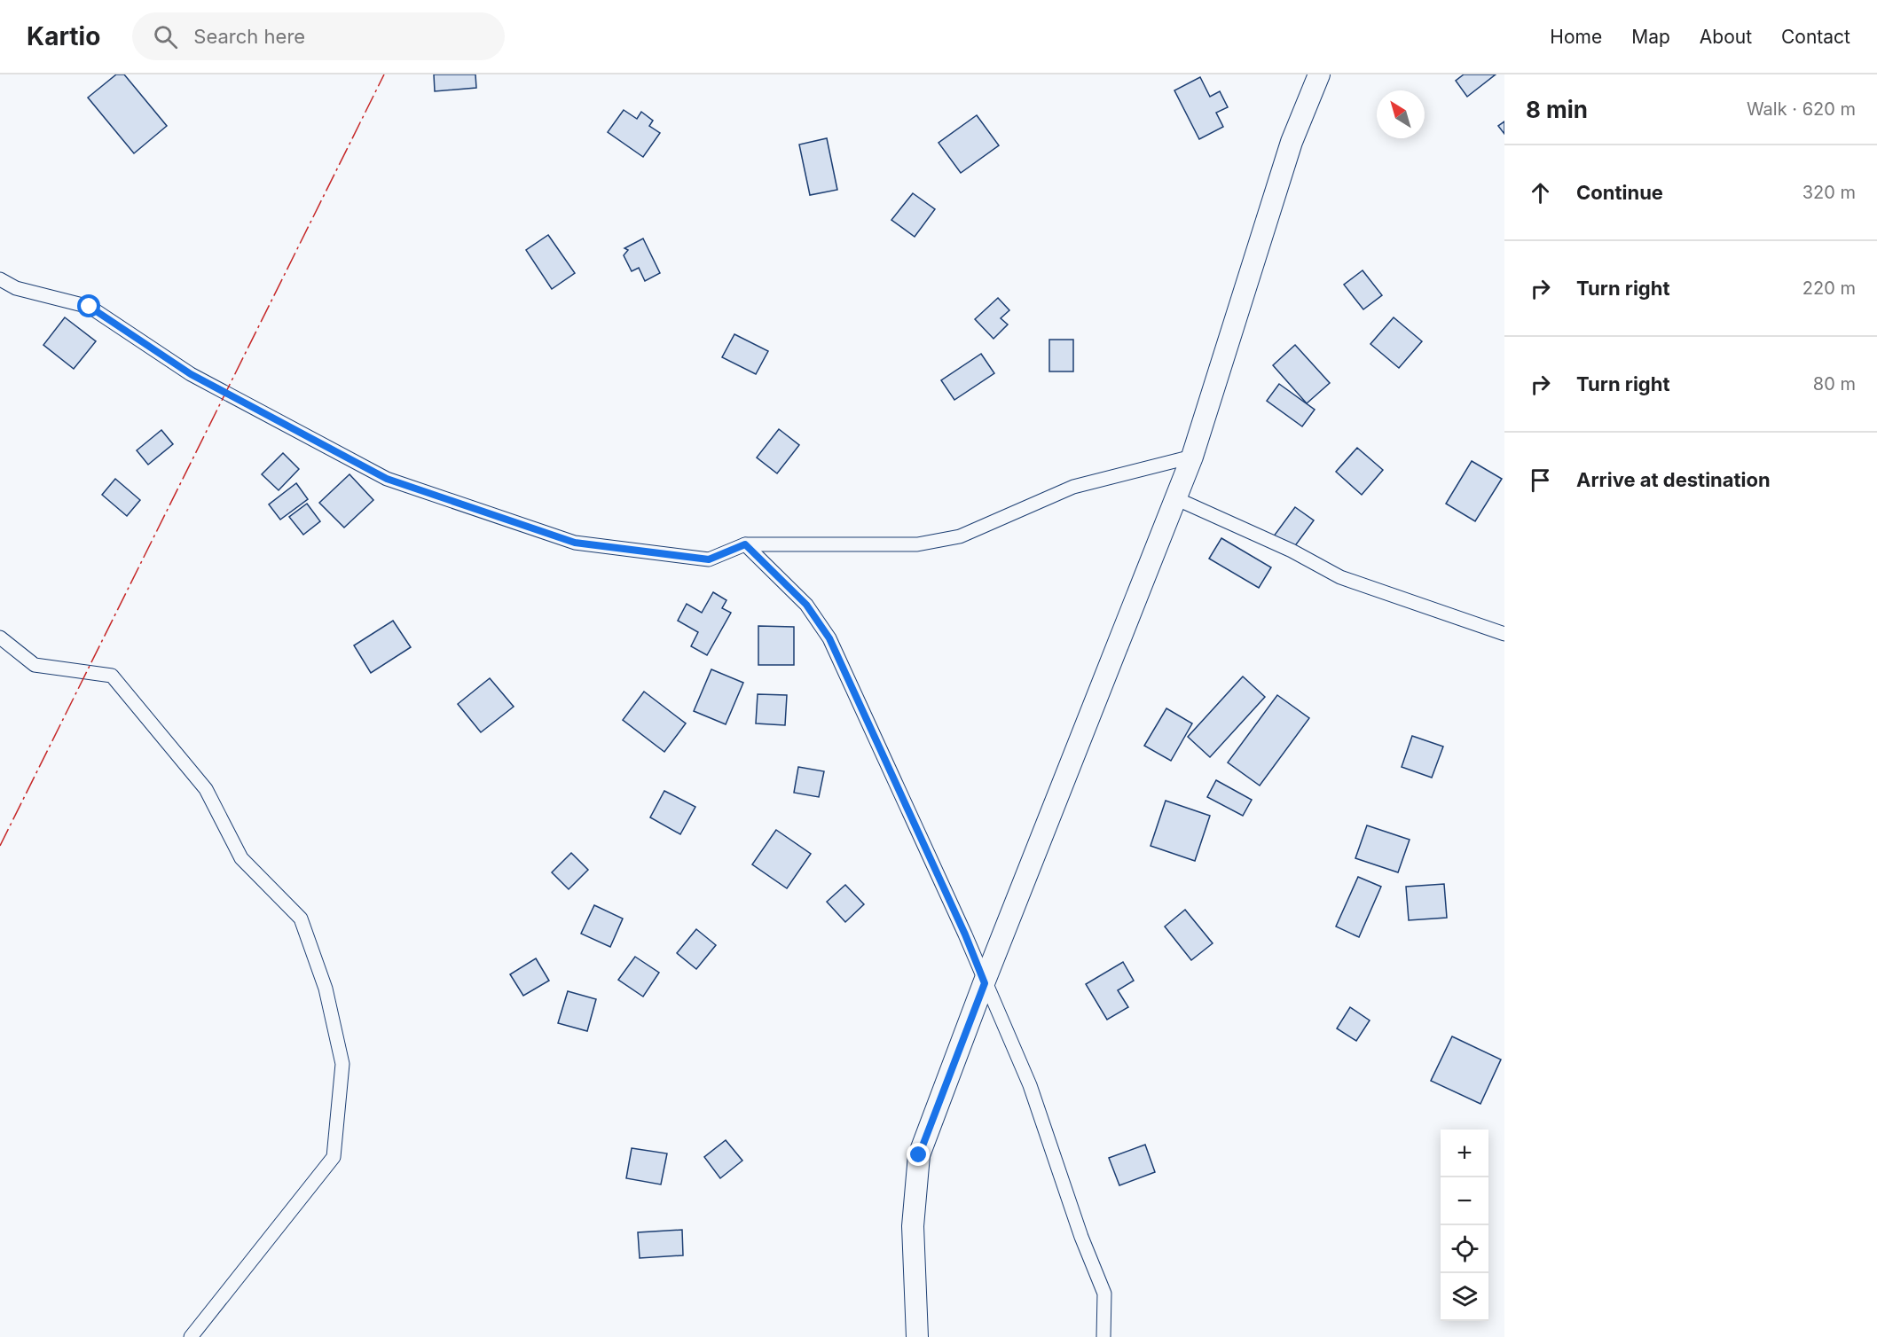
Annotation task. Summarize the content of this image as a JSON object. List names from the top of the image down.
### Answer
{
  "north": "top left",
  "page": {
    "header": "Kartio",
    "search": "Search here",
    "nav": [
      "Home",
      "Map",
      "About",
      "Contact"
    ],
    "heading": ["8 min", "Walk · 620 m"],
    "list": [
      ["Continue", "320 m"],
      ["Turn right", "220 m"],
      ["Turn right", "80 m"],
      "Arrive at destination"
    ],
    "map_buttons": ["+", "−"]
  }
}
